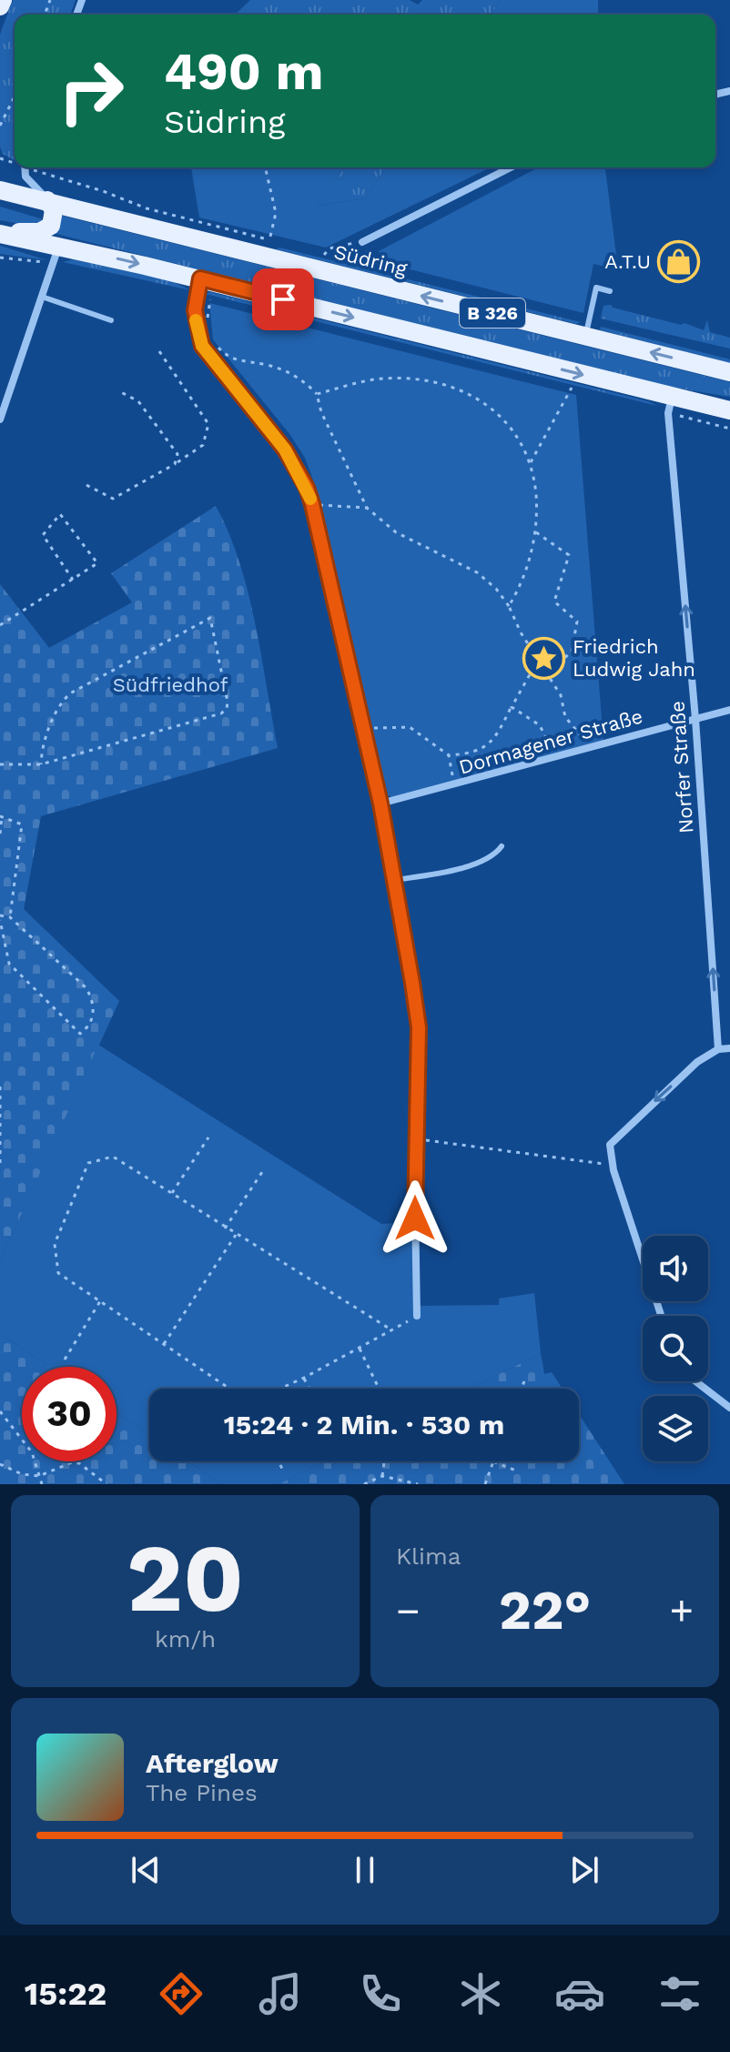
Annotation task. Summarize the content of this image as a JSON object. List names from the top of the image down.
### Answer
{
  "streets": {
    "main road": ["Südring", "B 326"],
    "street": ["Dormagener Straße", "Norfer Straße"]
  },
  "crossings": [
    ["B 326", "Norfer Straße"],
    ["Dormagener Straße", "Norfer Straße"]
  ],
  "one_way": ["Norfer Straße"],
  "parks": ["Südfriedhof"],
  "places": {
    "shop": ["A.T.U"],
    "place": ["Friedrich Ludwig Jahn"]
  },
  "page": {
    "turn": ["490 m", "Südring"],
    "limit": "30",
    "trip": "15:24 · 2 Min. · 530 m",
    "tile": [
      ["20", "km/h"],
      "Klima"
    ],
    "heat": ["−", "22°", "+"],
    "song": ["Afterglow", "The Pines"],
    "tabs": "15:22"
  }
}
